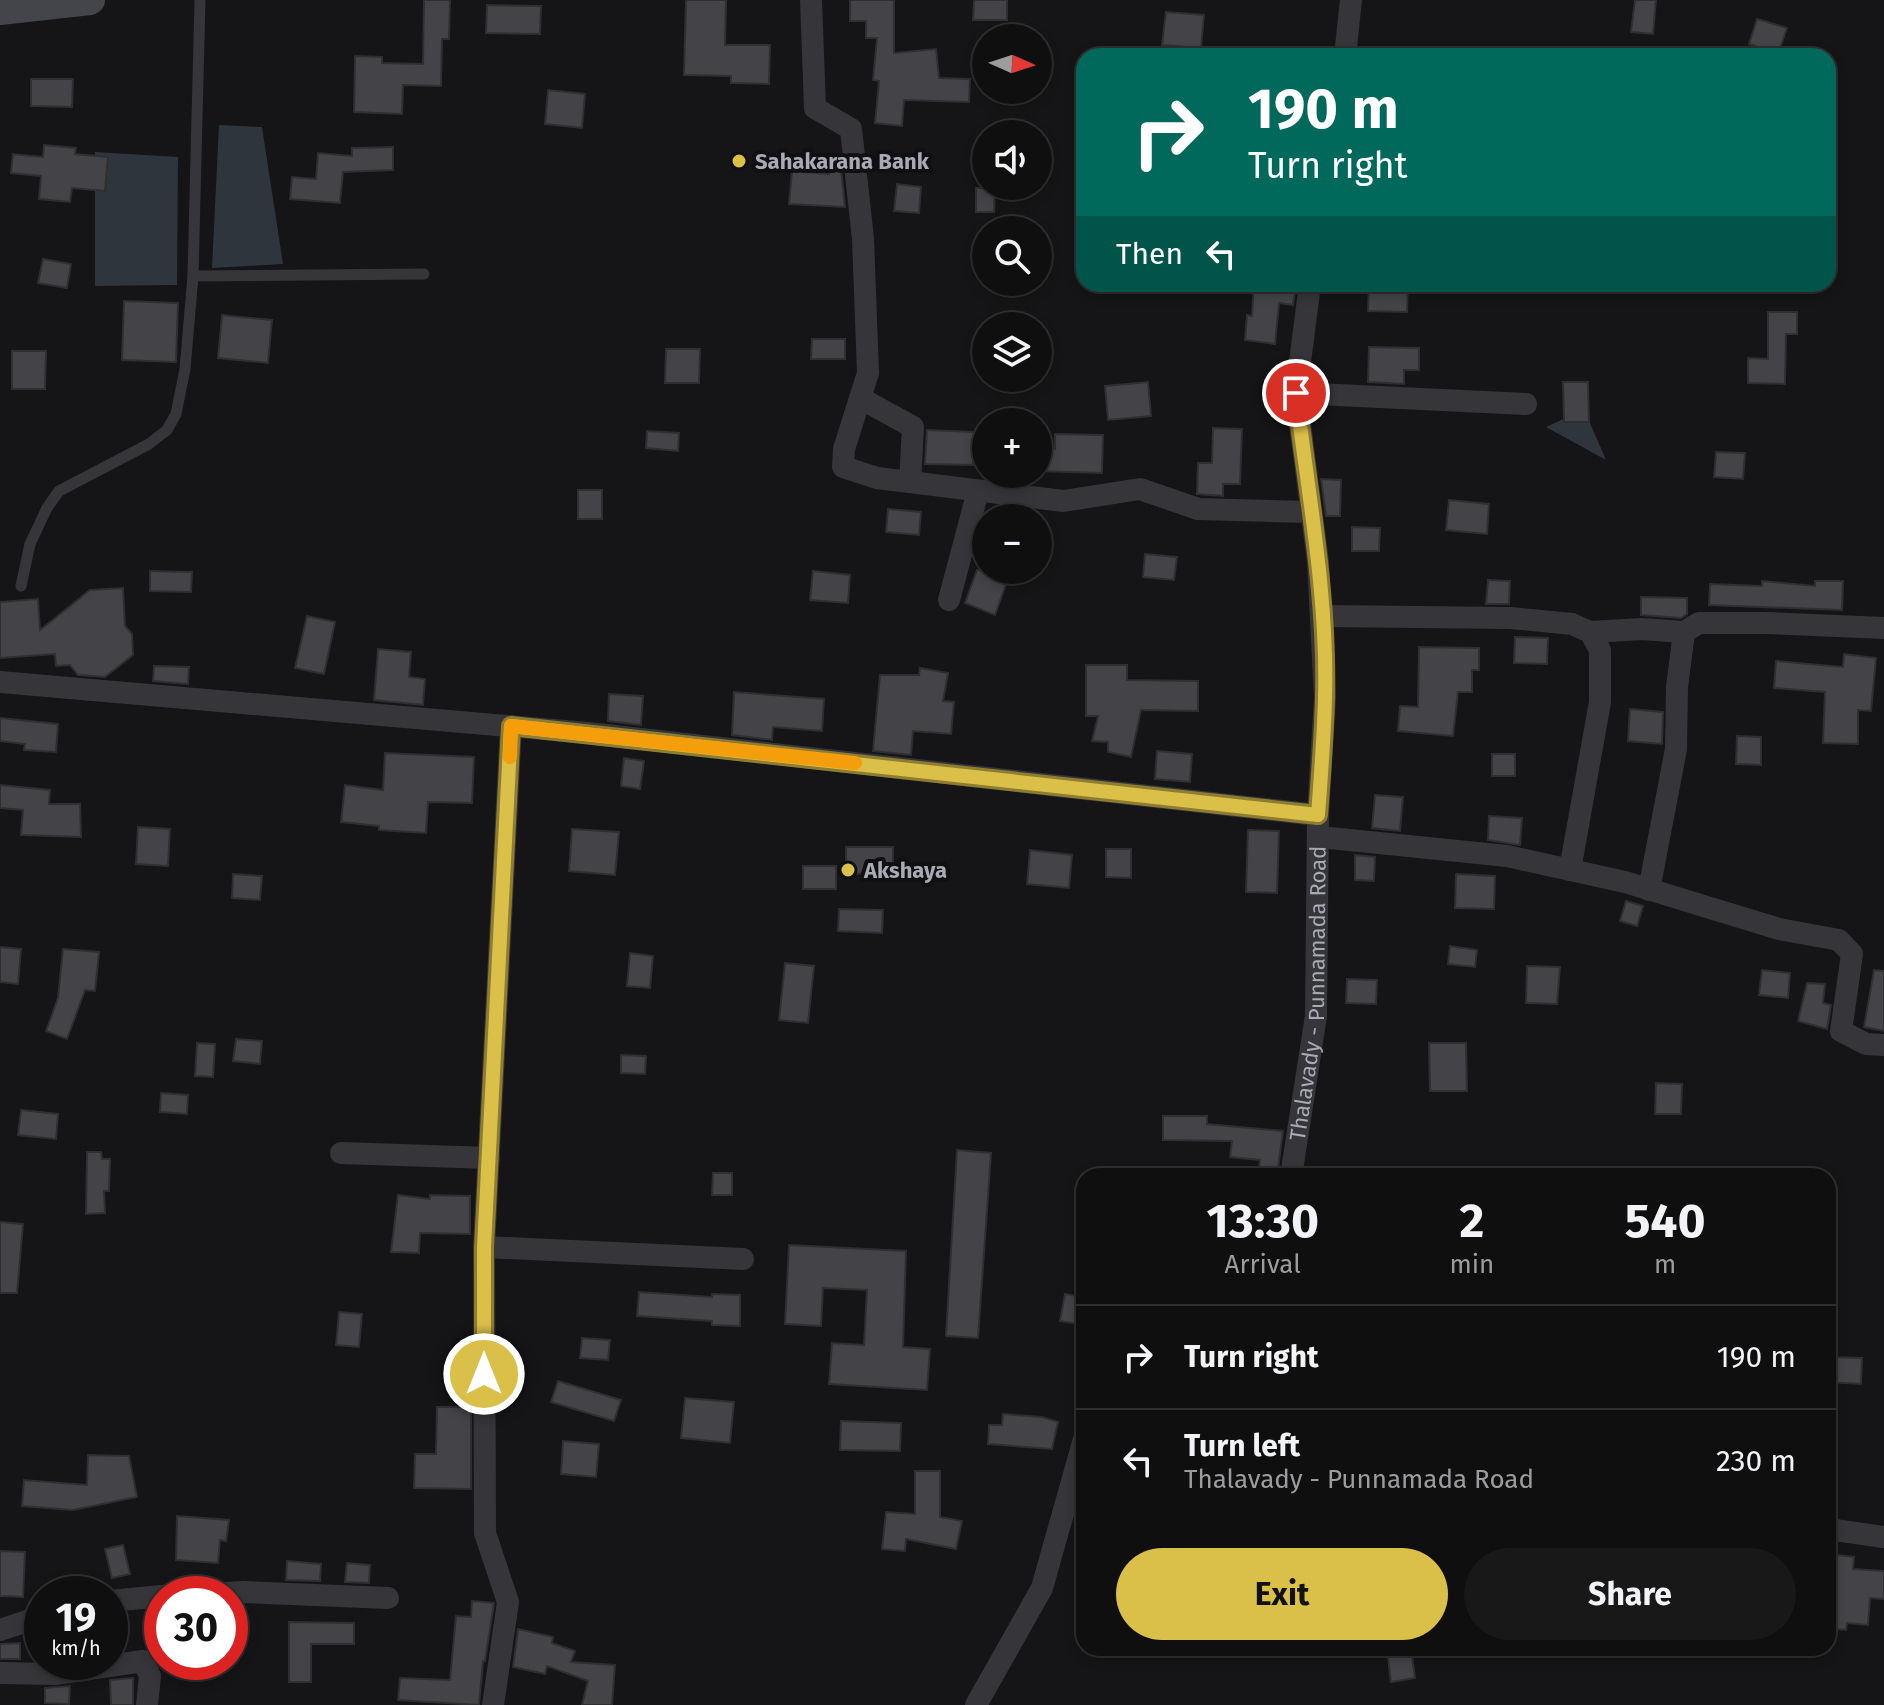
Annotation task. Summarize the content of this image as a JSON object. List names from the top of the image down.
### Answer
{
  "streets": {
    "street": ["Thalavady - Punnamada Road"]
  },
  "places": ["Sahakarana Bank", "Akshaya"],
  "north": "right",
  "page": {
    "map_buttons": ["+", "−"],
    "turn": ["190 m", "Turn right"],
    "then": "Then",
    "eta": [
      "13:30",
      "Arrival",
      "2",
      "min",
      "540",
      "m"
    ],
    "list": [
      {
        "name": "Turn right",
        "value": "190 m"
      },
      {
        "name": "Turn left",
        "note": "Thalavady - Punnamada Road",
        "value": "230 m"
      }
    ],
    "buttons": ["Exit", "Share"],
    "speed": "19 km/h",
    "limit": "30"
  }
}
